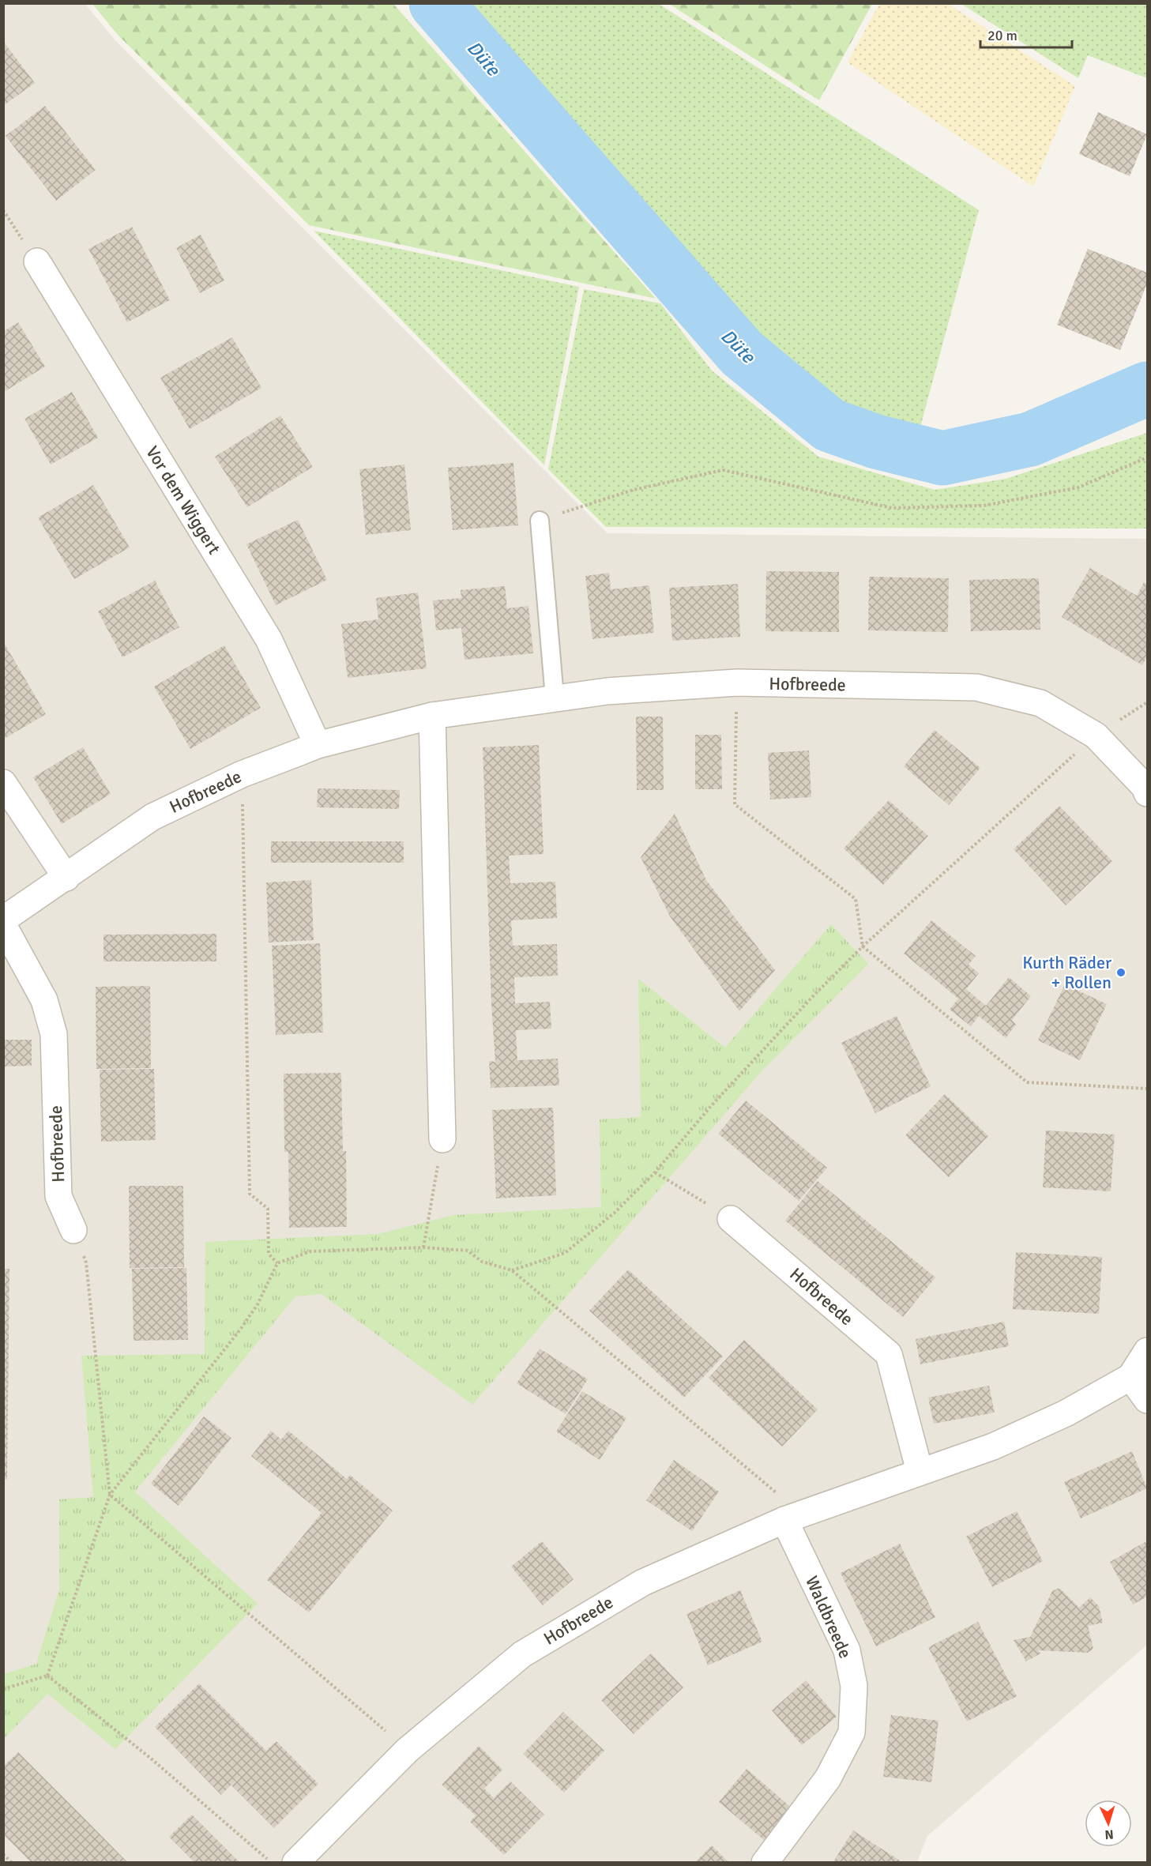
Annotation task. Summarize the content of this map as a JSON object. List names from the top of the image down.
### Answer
{
  "streets": {
    "street": ["Vor dem Wiggert", "Hofbreede", "Waldbreede"]
  },
  "crossings": [
    ["Vor dem Wiggert", "Hofbreede"],
    ["Hofbreede", "Waldbreede"]
  ],
  "water": ["Düte"],
  "places": ["Kurth Räder + Rollen"],
  "scale_bar": "20 m",
  "north": "bottom"
}
